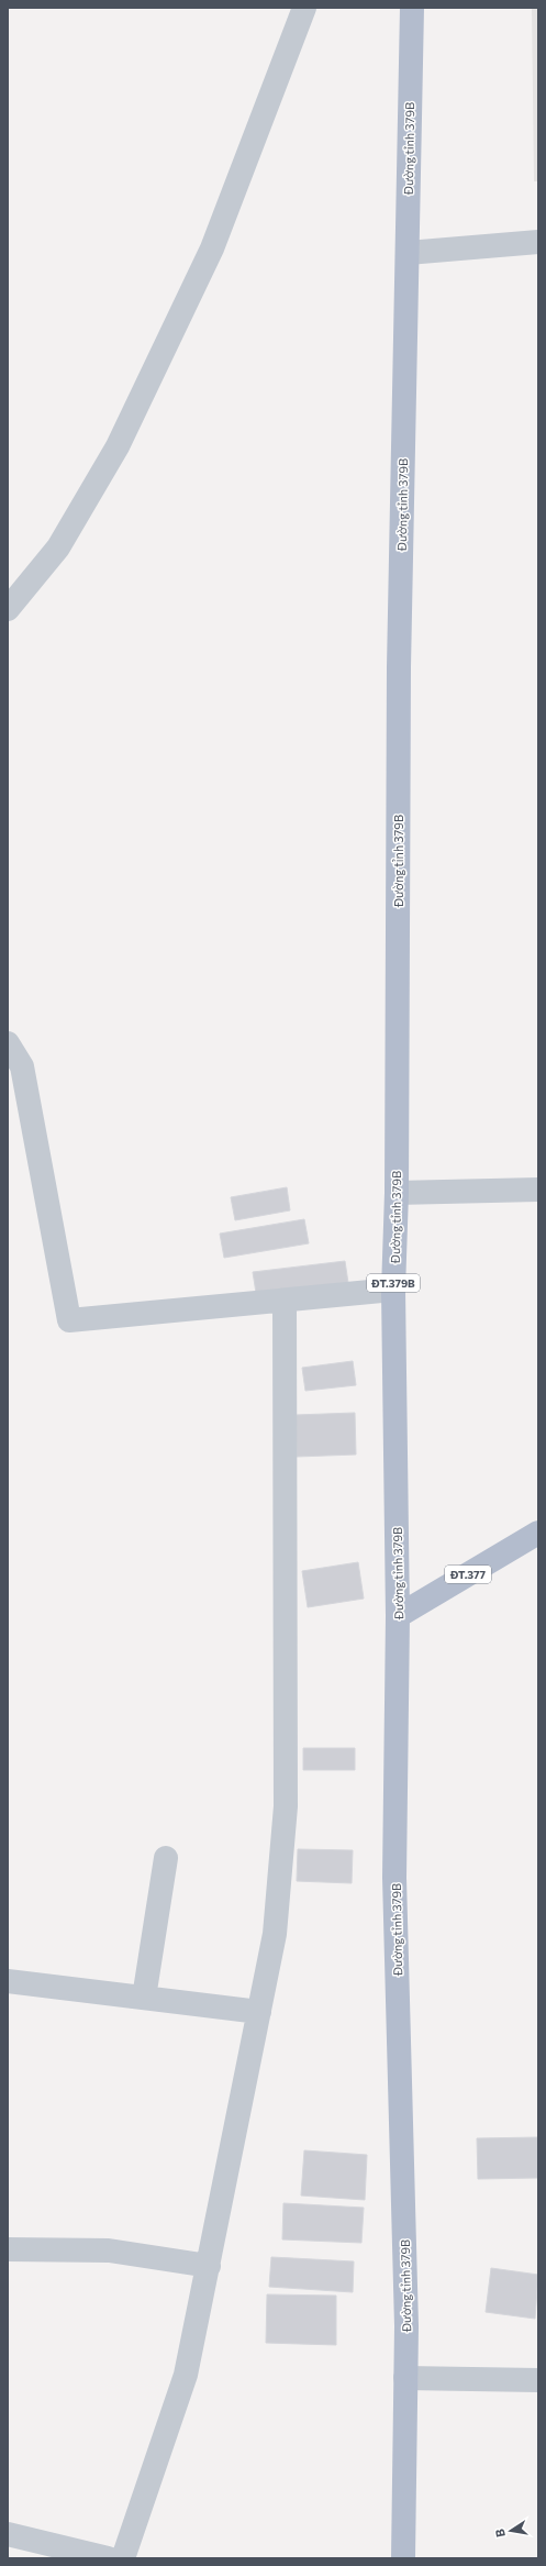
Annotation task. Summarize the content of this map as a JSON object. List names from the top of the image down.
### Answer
{
  "streets": {
    "main road": ["Đường tỉnh 379B", "ĐT.379B", "ĐT.377"]
  },
  "crossings": [
    ["Đường tỉnh 379B", "ĐT.377"]
  ],
  "north": "left"
}
